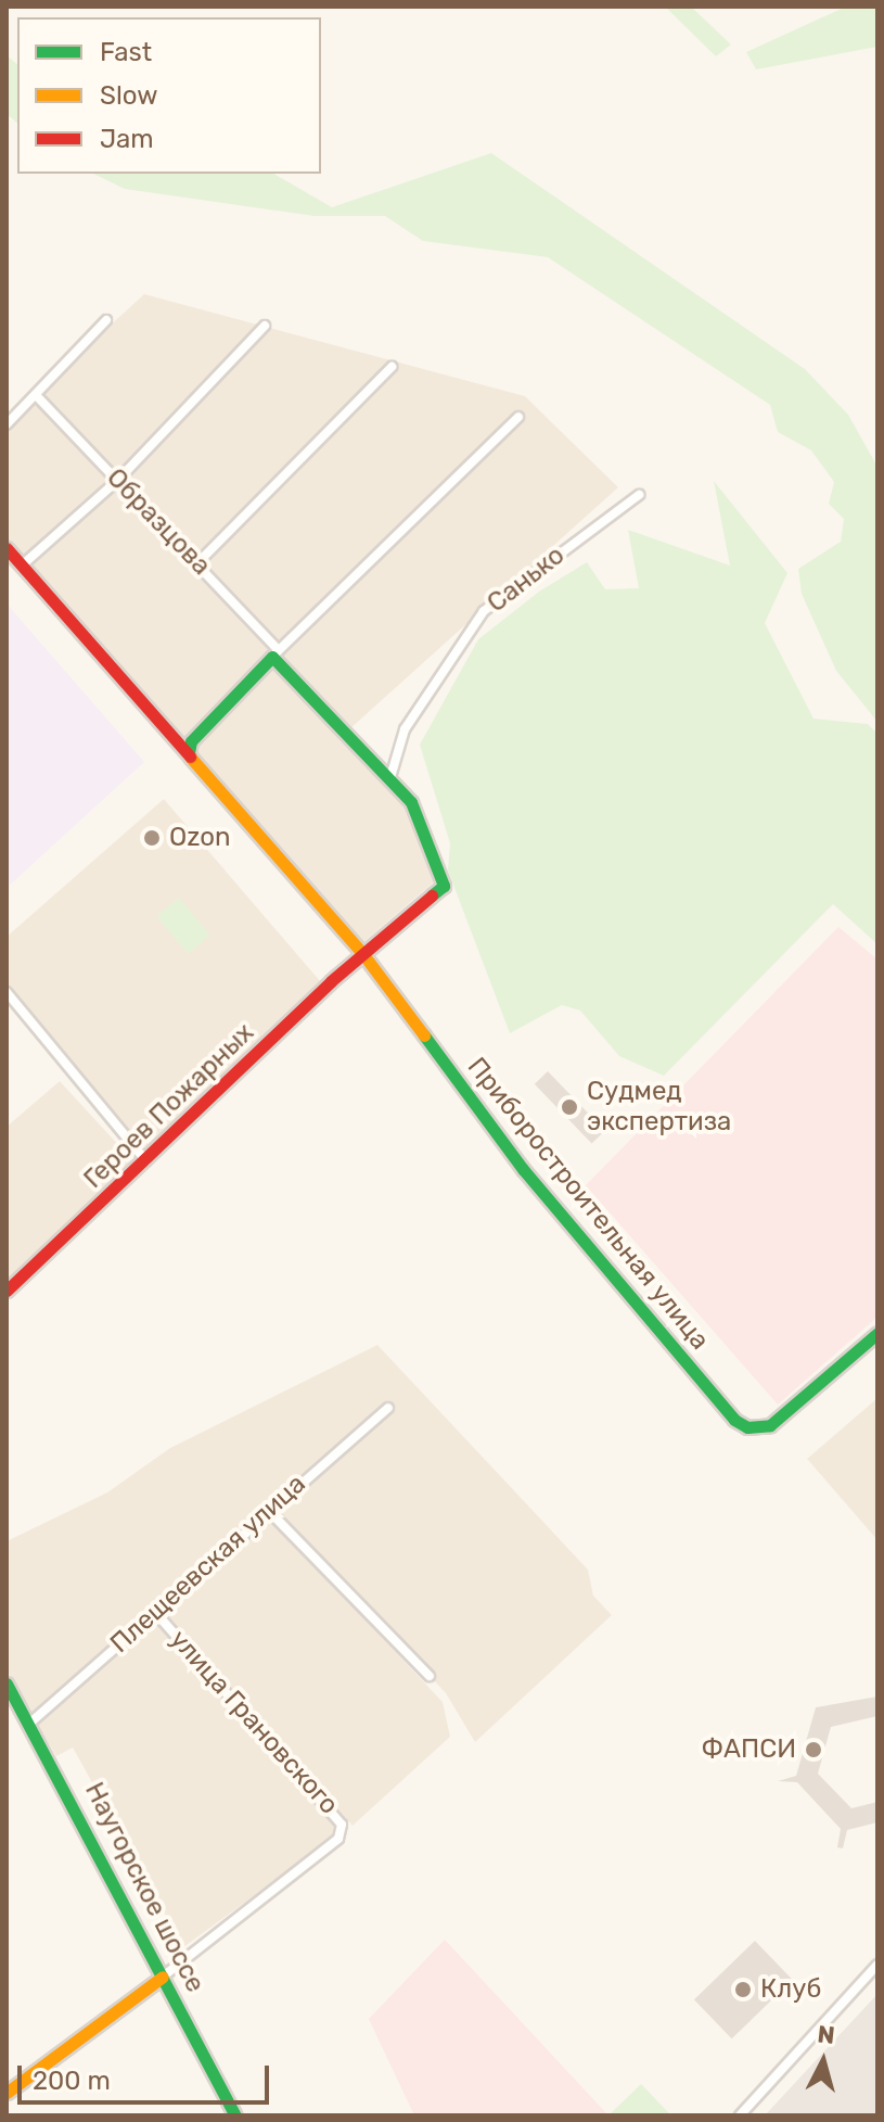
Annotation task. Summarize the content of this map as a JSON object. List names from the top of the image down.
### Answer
{
  "streets": {
    "main road": ["Героев Пожарных", "Приборостроительная улица", "Наугорское шоссе"],
    "street": [
      "Образцова",
      "Санько",
      "Плещеевская улица",
      "улица Грановского"
    ]
  },
  "crossings": [
    ["Героев Пожарных", "Приборостроительная улица"],
    ["Плещеевская улица", "улица Грановского"],
    ["Плещеевская улица", "Наугорское шоссе"],
    ["улица Грановского", "Наугорское шоссе"]
  ],
  "places": [
    "Ozon",
    "Судмед экспертиза",
    "ФАПСИ",
    "Клуб"
  ],
  "legend": ["Fast", "Slow", "Jam"],
  "scale_bar": "200 m",
  "north": "top"
}
